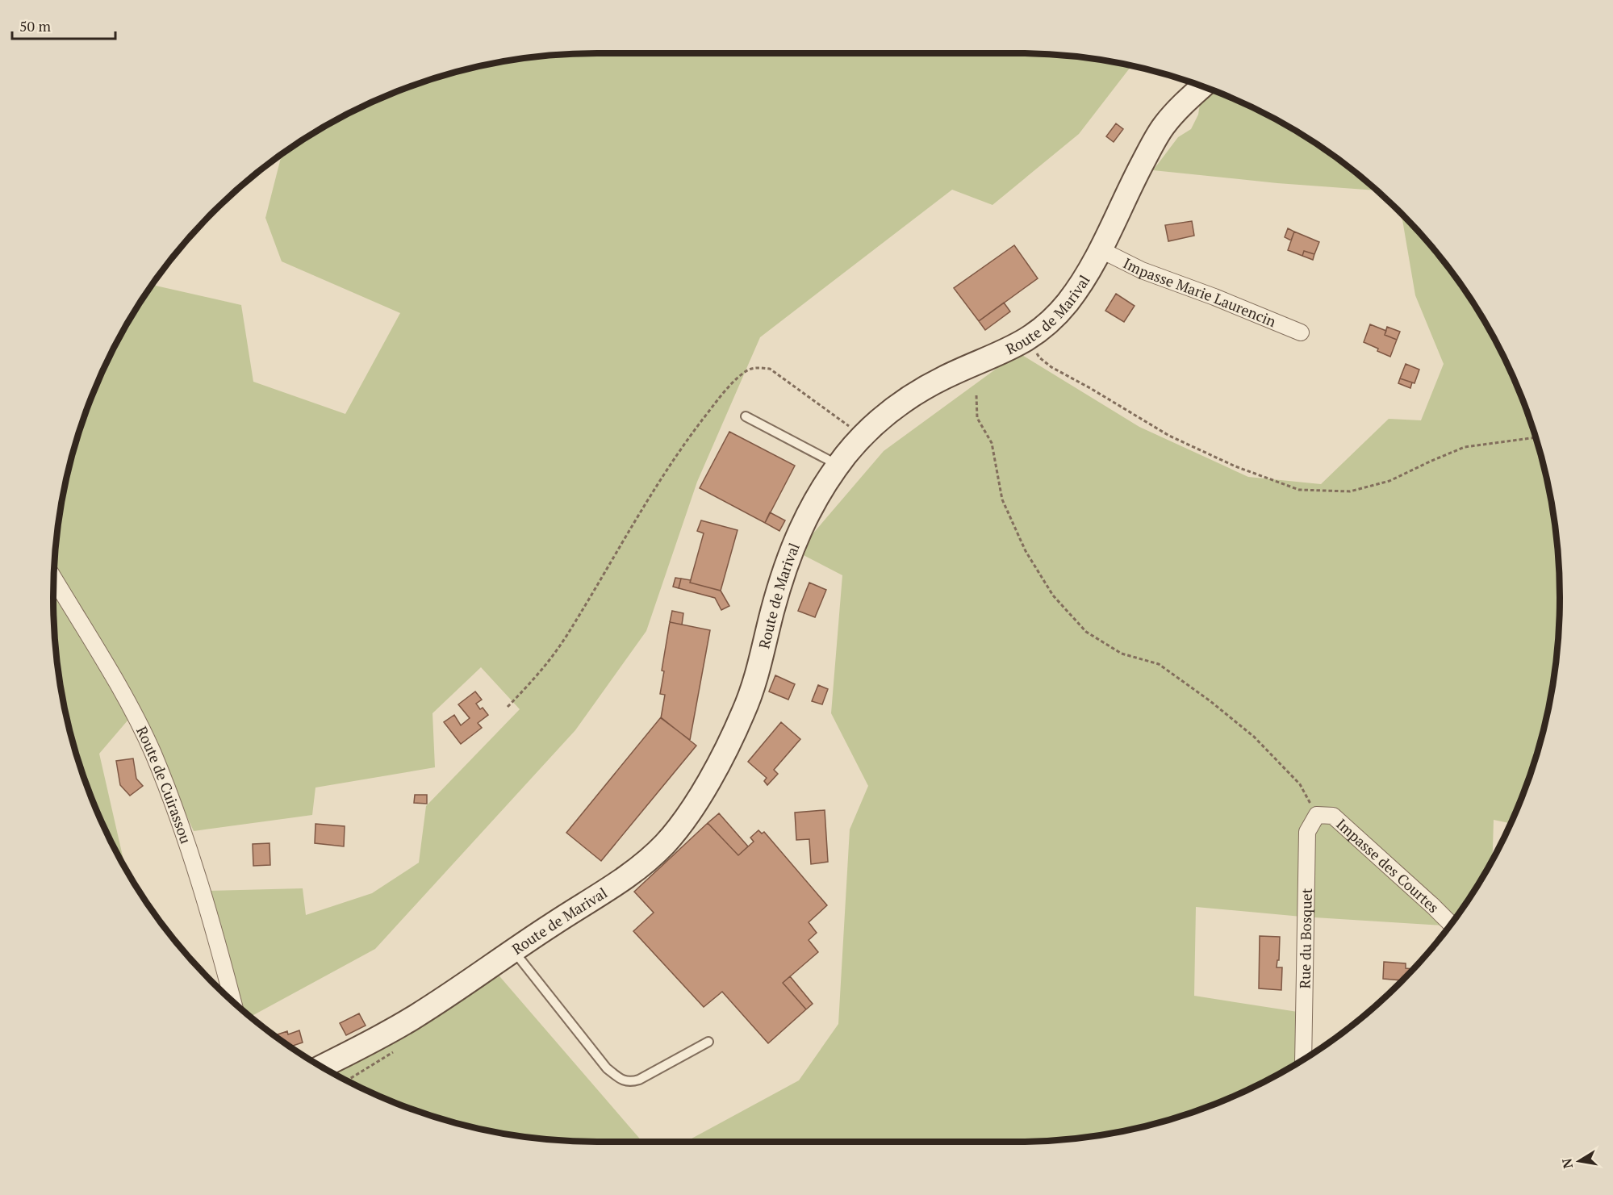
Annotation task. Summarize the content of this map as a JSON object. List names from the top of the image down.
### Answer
{
  "streets": {
    "main road": ["Route de Marival"],
    "street": [
      "Impasse Marie Laurencin",
      "Route de Cuirassou",
      "Impasse des Courtes",
      "Rue du Bosquet"
    ]
  },
  "crossings": [
    ["Impasse Marie Laurencin", "Route de Marival"],
    ["Impasse des Courtes", "Rue du Bosquet"]
  ],
  "scale_bar": "50 m",
  "north": "left"
}
